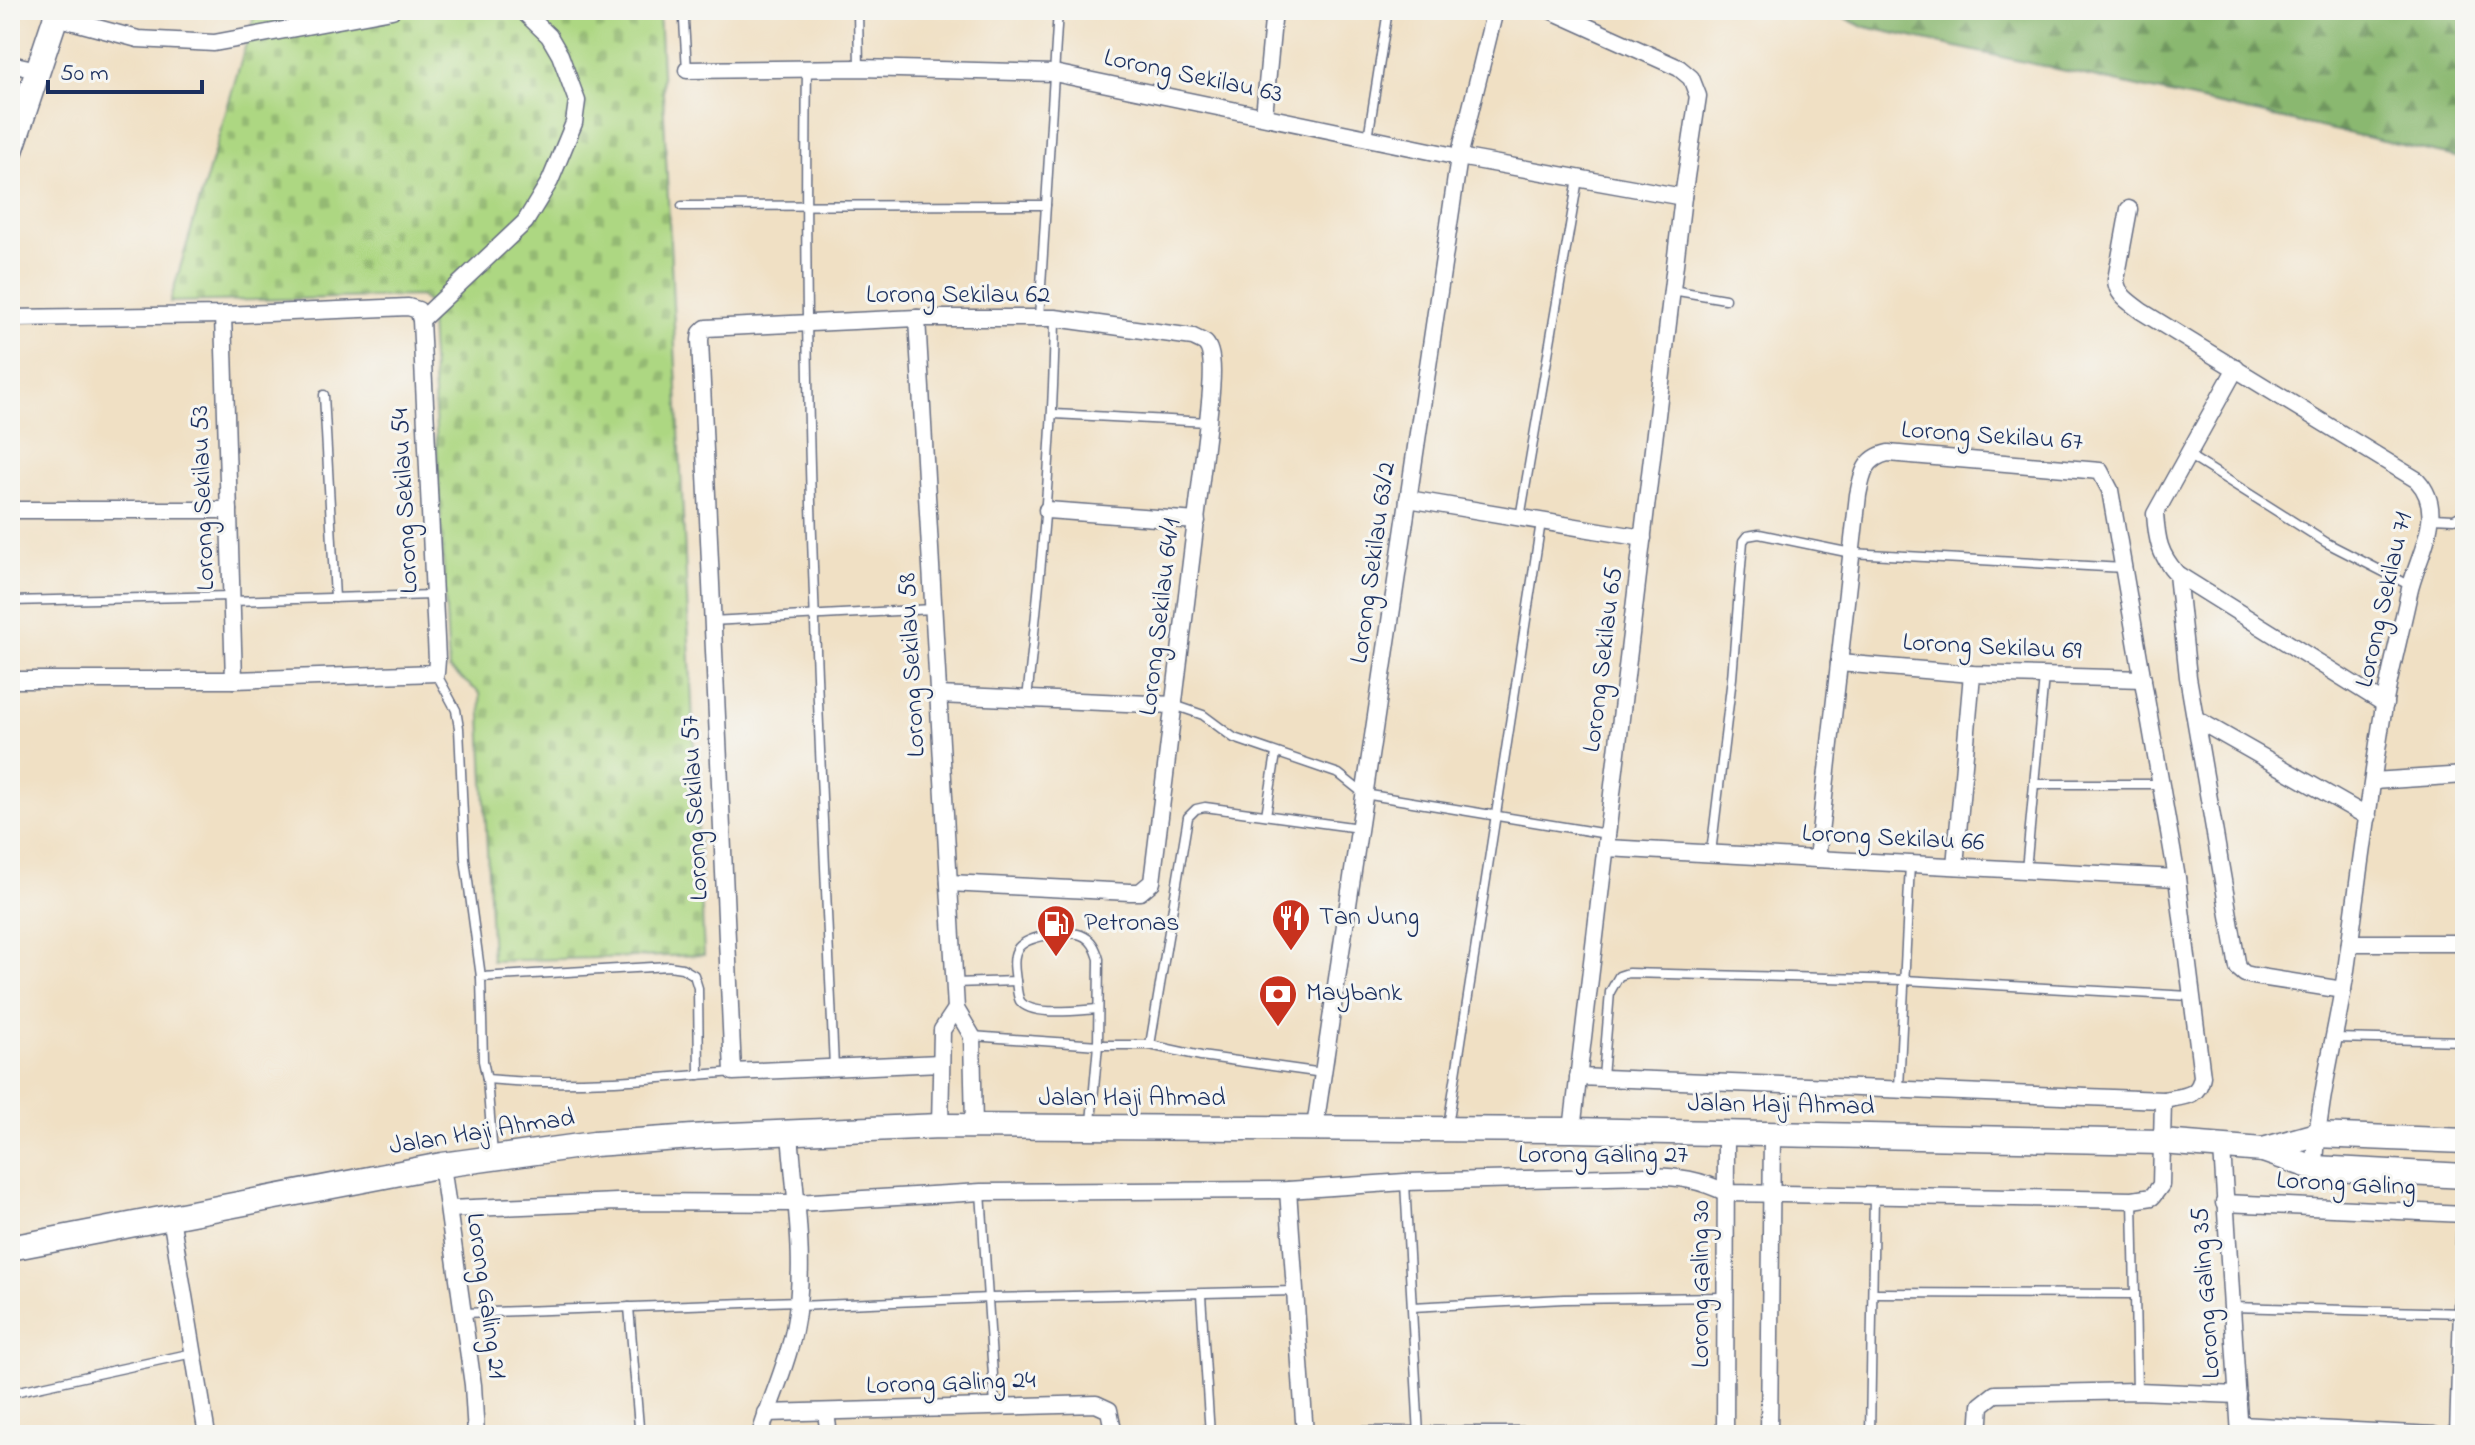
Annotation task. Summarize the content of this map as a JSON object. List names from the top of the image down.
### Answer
{
  "streets": {
    "street": [
      "Lorong Sekilau 63",
      "Lorong Sekilau 62",
      "Lorong Sekilau 67",
      "Lorong Sekilau 53",
      "Lorong Sekilau 54",
      "Lorong Sekilau 63/2",
      "Lorong Sekilau 71",
      "Lorong Sekilau 64/1",
      "Lorong Sekilau 69",
      "Lorong Sekilau 65",
      "Lorong Sekilau 58",
      "Lorong Sekilau 57",
      "Lorong Sekilau 66",
      "Jalan Haji Ahmad",
      "Lorong Galing 27",
      "Lorong Galing",
      "Lorong Galing 30",
      "Lorong Galing 35",
      "Lorong Galing 21",
      "Lorong Galing 24"
    ]
  },
  "crossings": [
    ["Lorong Sekilau 63", "Lorong Sekilau 63/2"],
    ["Lorong Sekilau 63", "Lorong Sekilau 65"],
    ["Lorong Sekilau 62", "Lorong Sekilau 64/1"],
    ["Lorong Sekilau 62", "Lorong Sekilau 58"],
    ["Lorong Sekilau 62", "Lorong Sekilau 57"],
    ["Lorong Sekilau 67", "Lorong Sekilau 69"],
    ["Lorong Sekilau 67", "Lorong Sekilau 66"],
    ["Lorong Sekilau 63/2", "Jalan Haji Ahmad"],
    ["Lorong Sekilau 71", "Jalan Haji Ahmad"],
    ["Lorong Sekilau 64/1", "Lorong Sekilau 58"],
    ["Lorong Sekilau 65", "Lorong Sekilau 66"],
    ["Lorong Sekilau 65", "Jalan Haji Ahmad"],
    ["Lorong Sekilau 58", "Jalan Haji Ahmad"],
    ["Jalan Haji Ahmad", "Lorong Galing 30"],
    ["Jalan Haji Ahmad", "Lorong Galing 35"],
    ["Jalan Haji Ahmad", "Lorong Galing 21"],
    ["Lorong Galing 27", "Lorong Galing 30"],
    ["Lorong Galing", "Lorong Galing 35"]
  ],
  "places": {
    "restaurant": ["Tan Jung"],
    "fuel station": ["Petronas"],
    "bank": ["Maybank"]
  },
  "scale_bar": "50 m"
}
